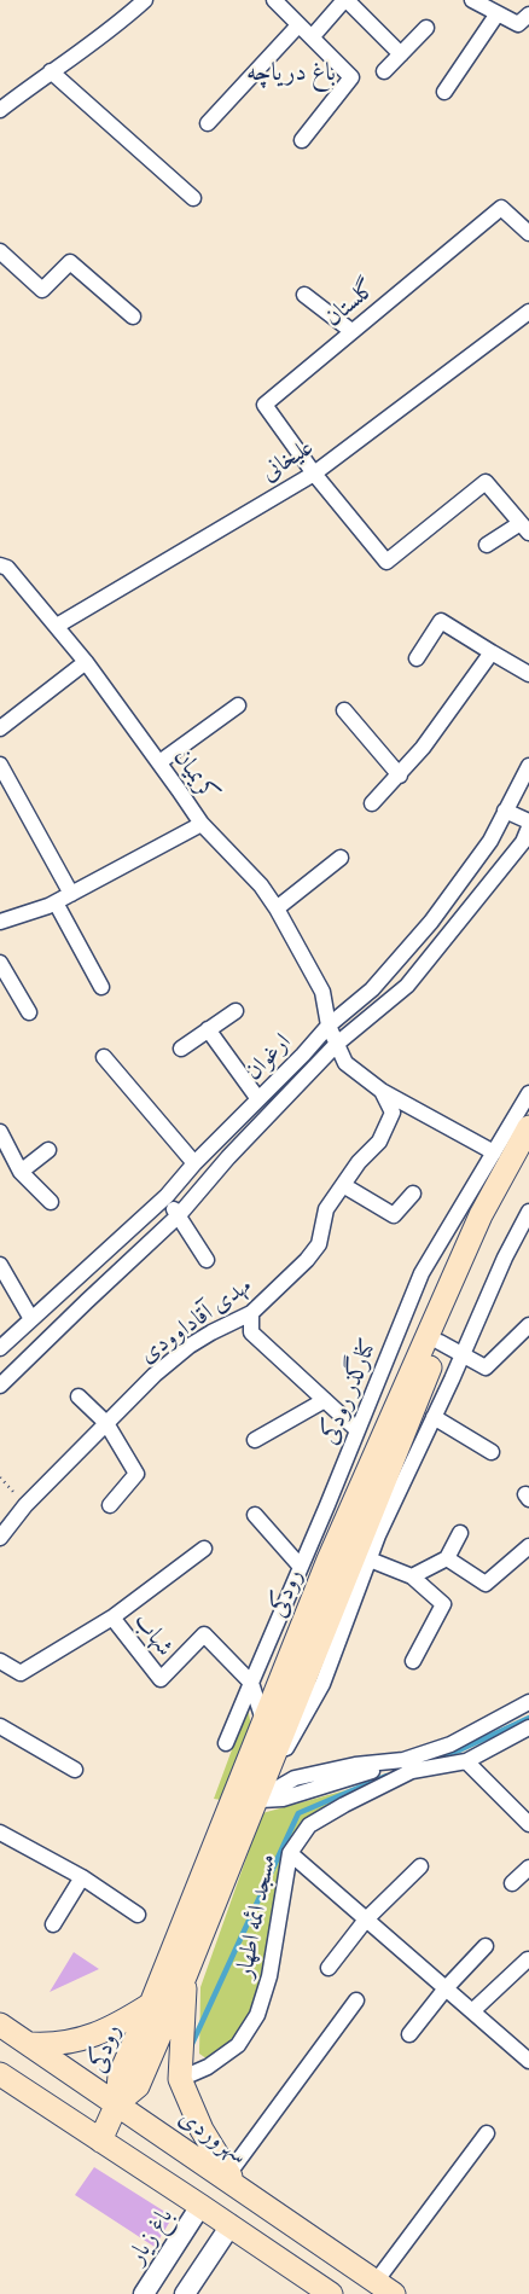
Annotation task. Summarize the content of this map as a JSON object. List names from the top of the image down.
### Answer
{
  "streets": {
    "main road": ["رودکی", "سهروردی"],
    "street": [
      "گلستان",
      "علیخانی",
      "کریمیان",
      "ارغوان",
      "مهدی آقاداوودی",
      "کنارگذر رودکی",
      "شهاب",
      "مسجد ائمه اطهار",
      "باغ زیار"
    ]
  },
  "crossings": [
    ["گلستان", "علیخانی"],
    ["علیخانی", "کریمیان"],
    ["کریمیان", "ارغوان"],
    ["کریمیان", "مهدی آقاداوودی"],
    ["کریمیان", "کنارگذر رودکی"],
    ["کنارگذر رودکی", "شهاب"],
    ["رودکی", "مسجد ائمه اطهار"],
    ["رودکی", "سهروردی"]
  ],
  "districts": ["باغ دریاچه"]
}
